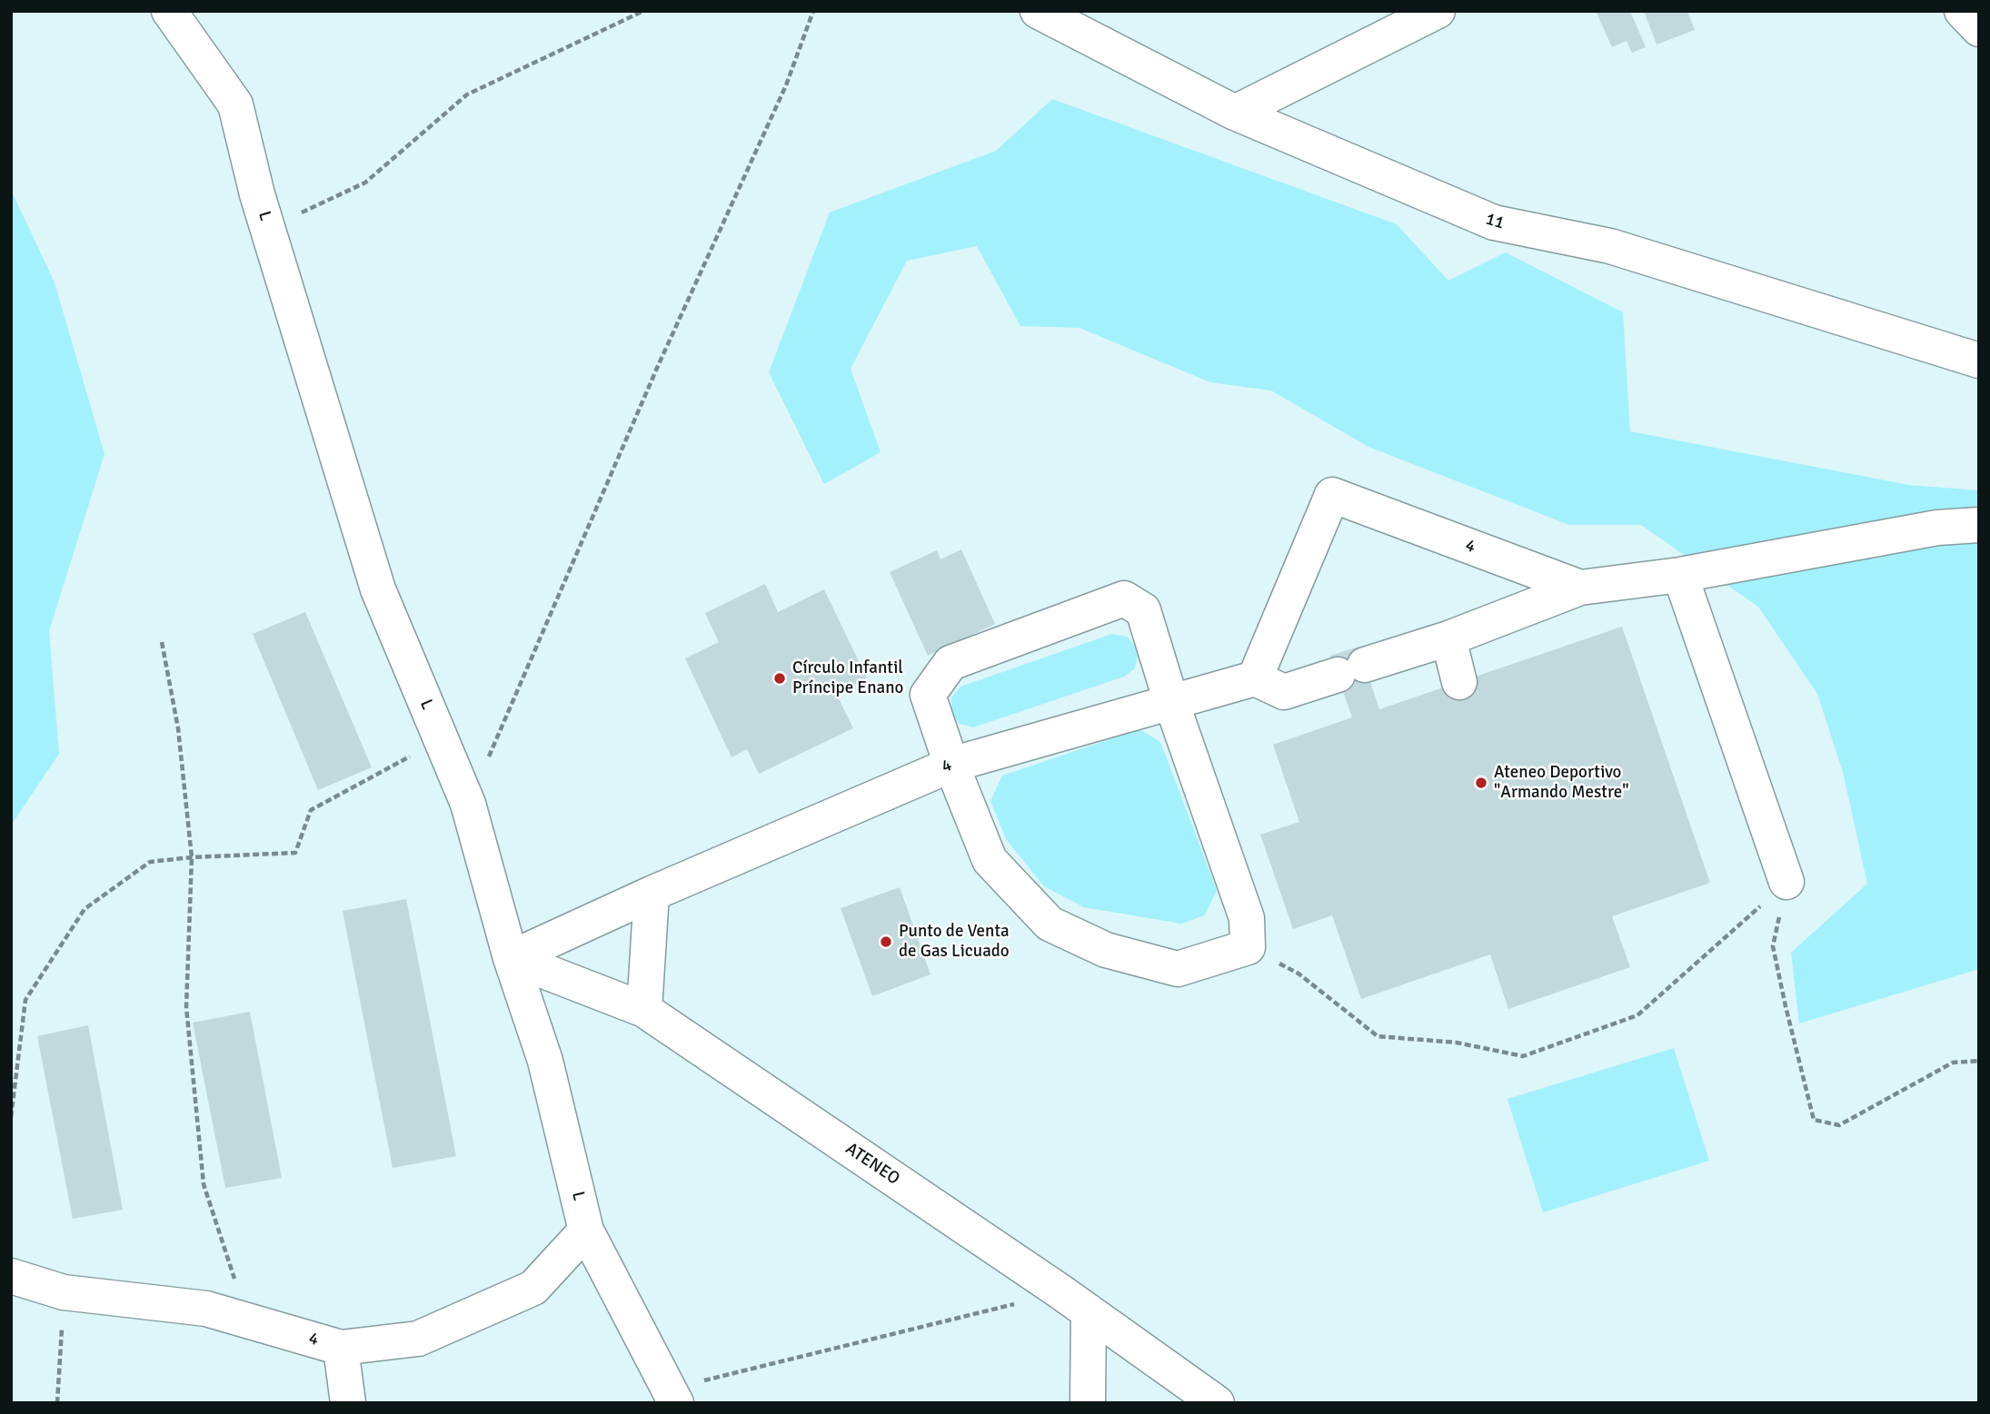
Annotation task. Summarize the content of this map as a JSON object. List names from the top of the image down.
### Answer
{
  "streets": {
    "street": [
      "L",
      "11",
      "4",
      "ATENEO"
    ]
  },
  "crossings": [
    ["L", "4"],
    ["L", "ATENEO"],
    ["4", "ATENEO"]
  ],
  "places": ["Círculo Infantil Príncipe Enano", "Ateneo Deportivo \"Armando Mestre\"", "Punto de Venta de Gas Licuado"]
}
